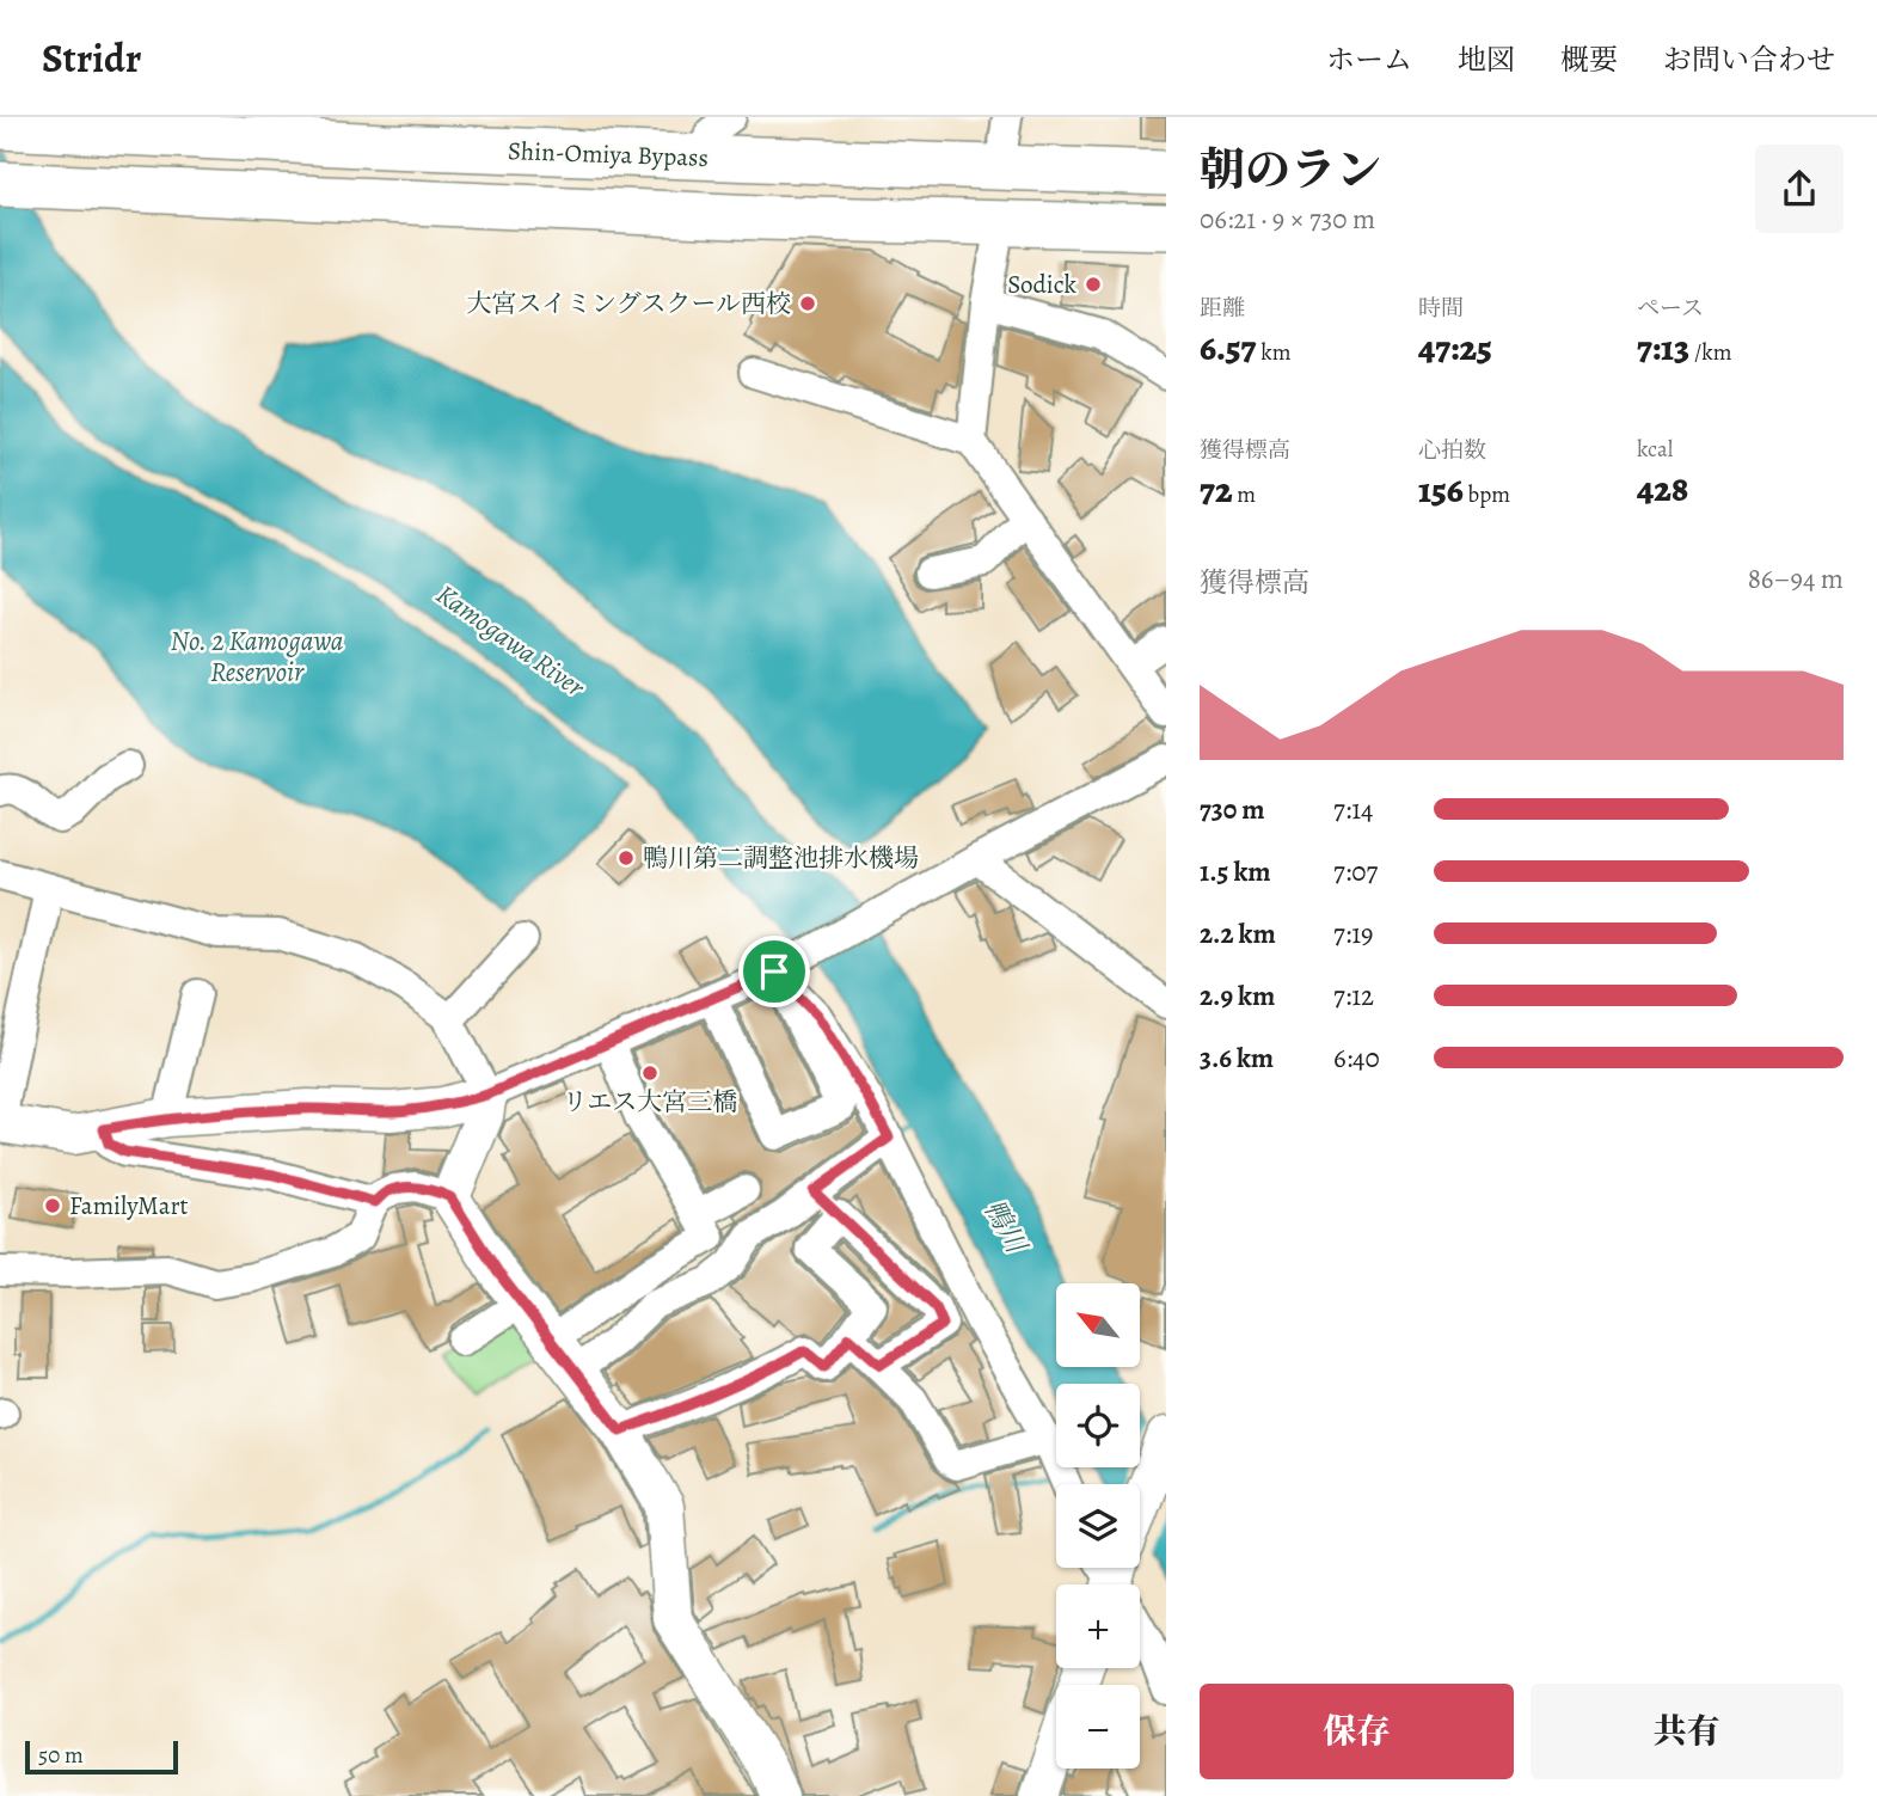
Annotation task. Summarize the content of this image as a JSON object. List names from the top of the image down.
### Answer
{
  "streets": {
    "highway": ["Shin-Omiya Bypass"]
  },
  "water": ["No. 2 Kamogawa Reservoir", "Kamogawa River", "鴨川"],
  "places": [
    "Sodick",
    "大宮スイミングスクール西校",
    "鴨川第二調整池排水機場",
    "リエス大宮三橋",
    "FamilyMart"
  ],
  "scale_bar": "50 m",
  "north": "top left",
  "page": {
    "header": "Stridr",
    "nav": [
      "ホーム",
      "地図",
      "概要",
      "お問い合わせ"
    ],
    "heading": ["朝のラン", "06:21 · 9 × 730 m"],
    "stats": [
      ["距離", "6.57 km"],
      ["時間", "47:25"],
      ["ペース", "7:13 /km"],
      ["獲得標高", "72 m"],
      ["心拍数", "156 bpm"],
      ["kcal", "428"]
    ],
    "chart": ["獲得標高", "86–94 m"],
    "list": [
      {
        "name": "730 m",
        "note": "7:14"
      },
      {
        "name": "1.5 km",
        "note": "7:07"
      },
      {
        "name": "2.2 km",
        "note": "7:19"
      },
      {
        "name": "2.9 km",
        "note": "7:12"
      },
      {
        "name": "3.6 km",
        "note": "6:40"
      }
    ],
    "map_buttons": ["+", "−"],
    "buttons": ["保存", "共有"],
    "scale": "50 m"
  }
}
